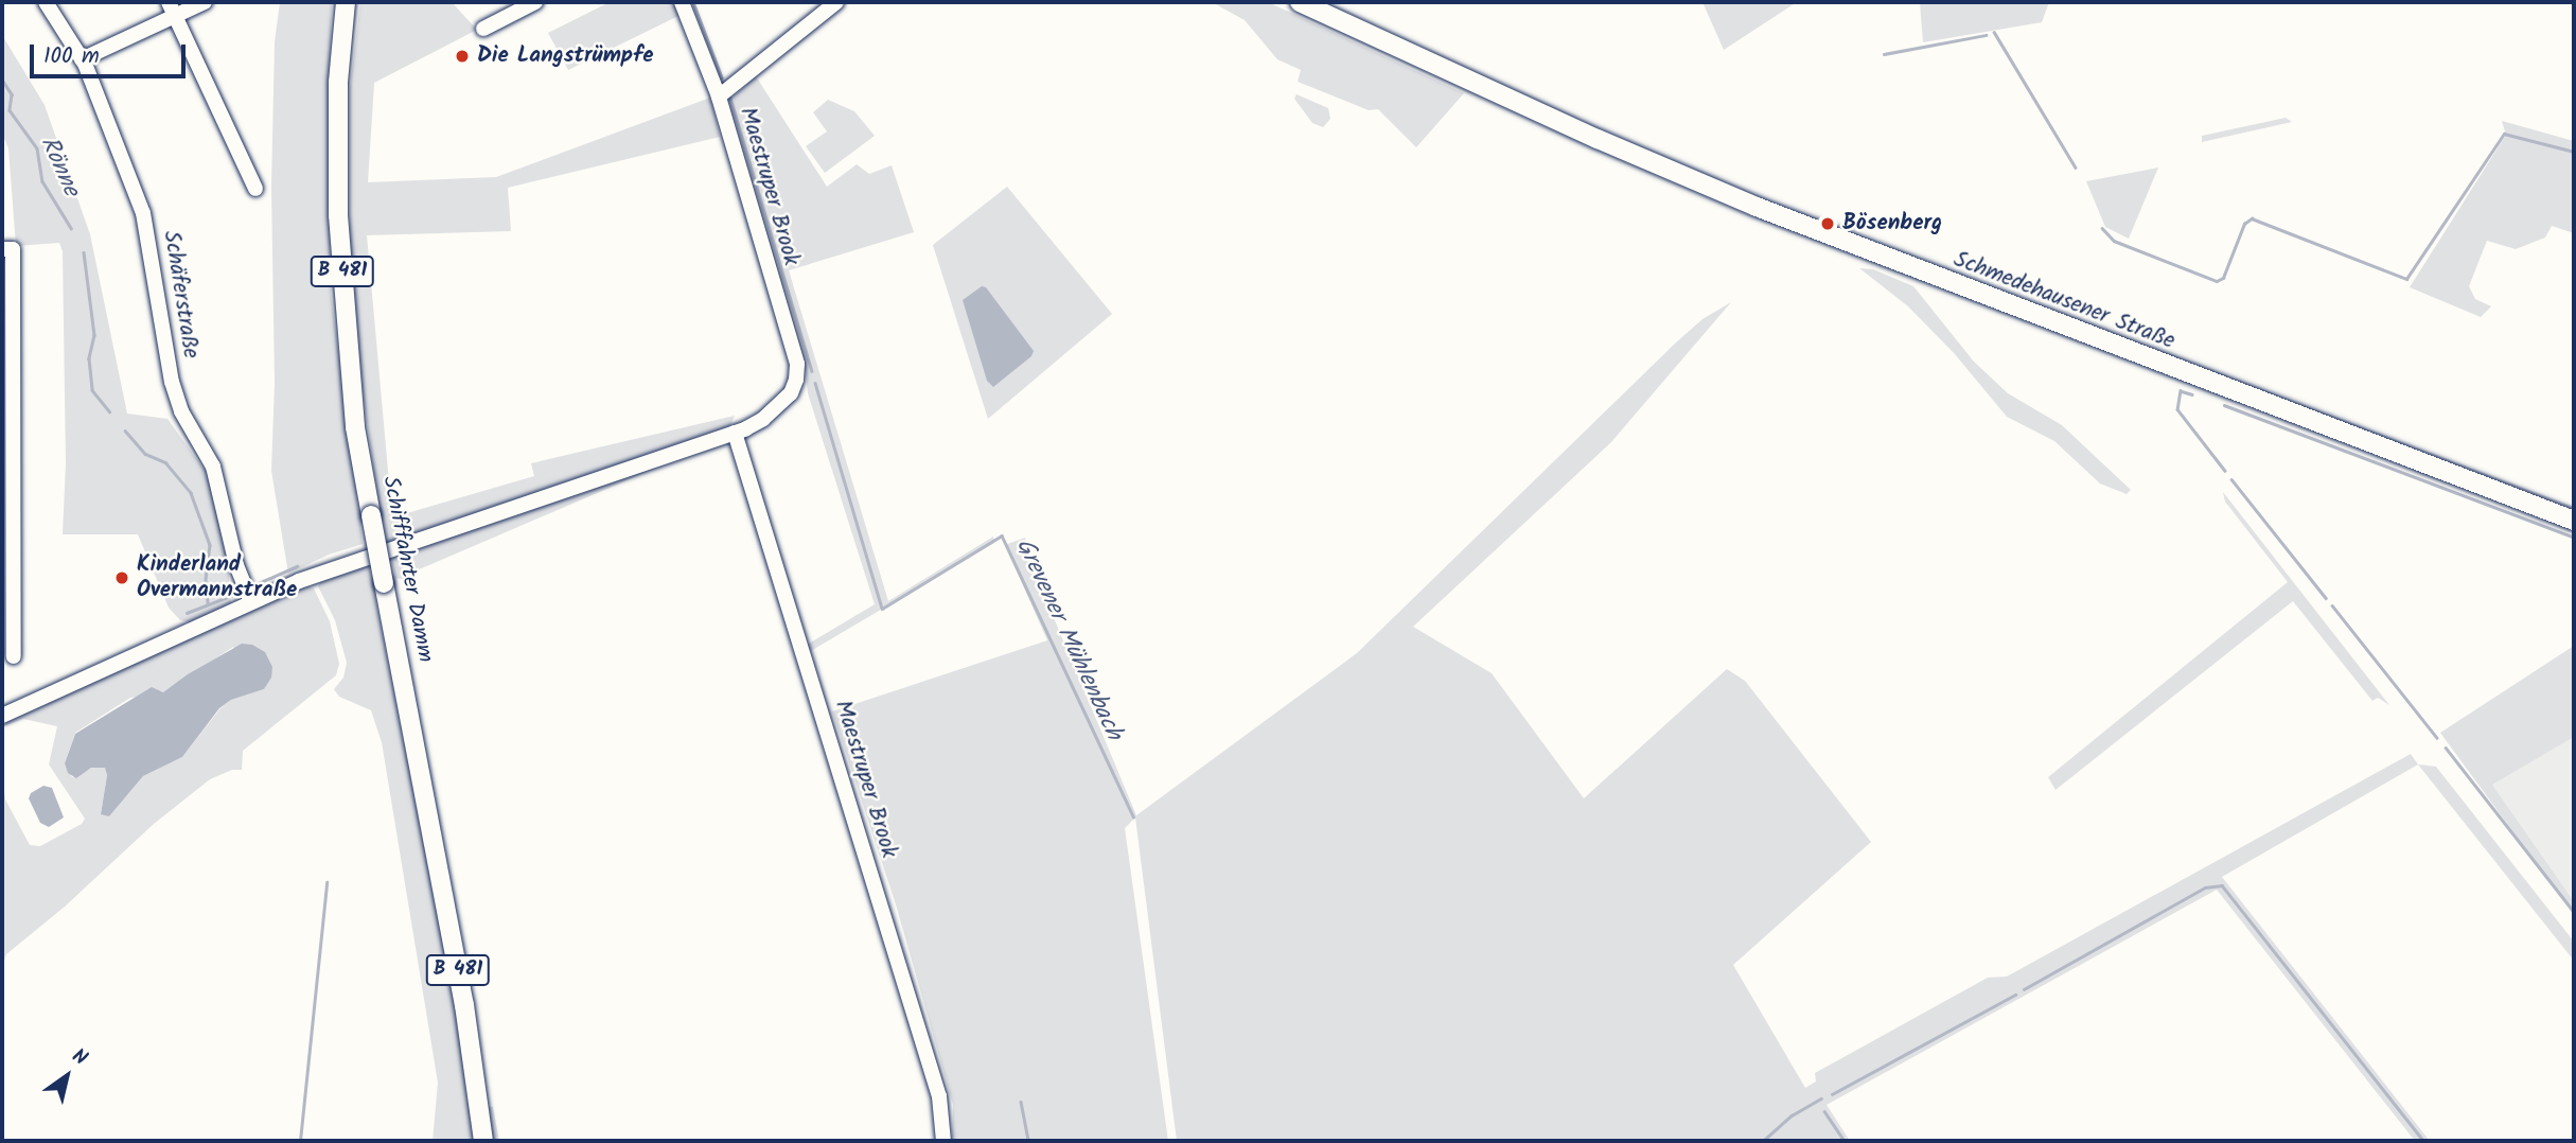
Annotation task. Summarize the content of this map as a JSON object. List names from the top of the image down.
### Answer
{
  "streets": {
    "main road": ["B 481", "Schmedehausener Straße", "Schifffahrter Damm"],
    "street": ["Maestruper Brook", "Schäferstraße"]
  },
  "crossings": [
    ["Maestruper Brook", "Schäferstraße"]
  ],
  "water": ["Rönne", "Grevener Mühlenbach"],
  "places": ["Die Langstrümpfe", "Bösenberg", "Kinderland Overmannstraße"],
  "scale_bar": "100 m",
  "north": "top right"
}
